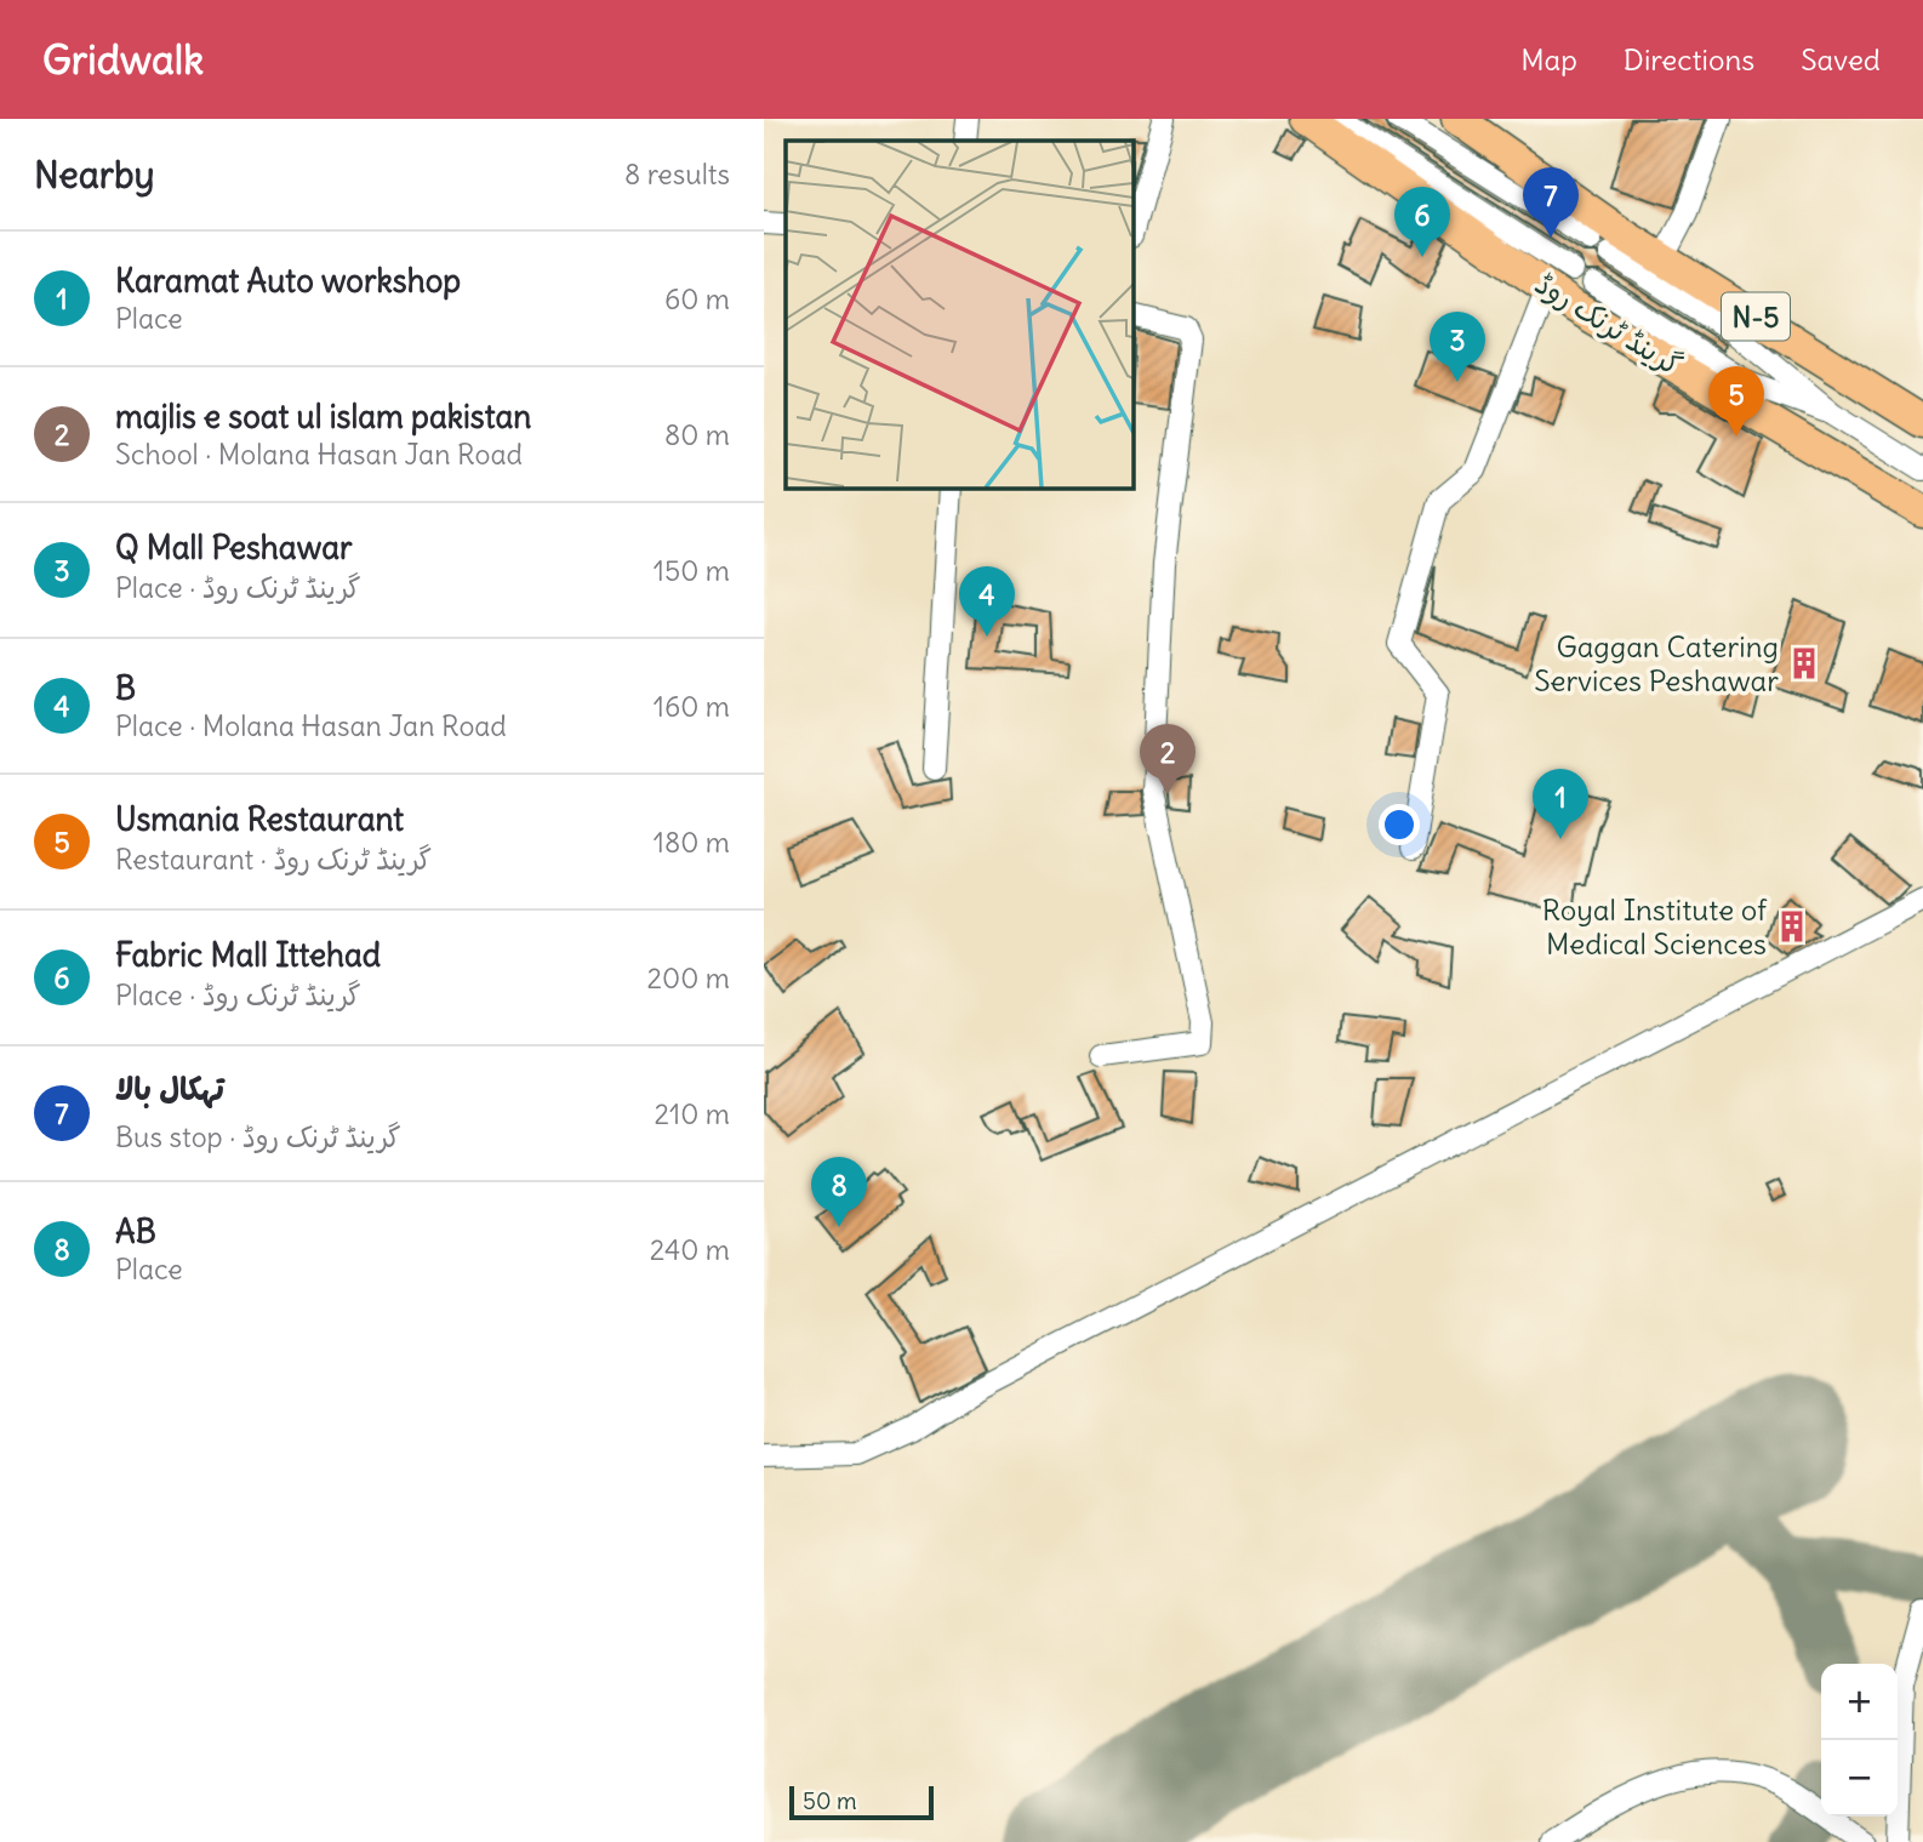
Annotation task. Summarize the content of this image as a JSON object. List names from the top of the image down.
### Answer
{
  "streets": {
    "highway": ["N-5", "گرینڈ ٹرنک روڈ"]
  },
  "places": {
    "building": ["Gaggan Catering Services Peshawar", "Royal Institute of Medical Sciences"]
  },
  "scale_bar": "50 m",
  "page": {
    "header": "Gridwalk",
    "nav": ["Map", "Directions", "Saved"],
    "heading": ["Nearby", "8 results"],
    "pins": [
      "7",
      "6",
      "3",
      "5",
      "4",
      "2",
      "1",
      "8"
    ],
    "list": [
      {
        "mark": "1",
        "name": "Karamat Auto workshop",
        "note": "Place",
        "value": "60 m"
      },
      {
        "mark": "2",
        "name": "majlis e soat ul islam pakistan",
        "note": "School · Molana Hasan Jan Road",
        "value": "80 m"
      },
      {
        "mark": "3",
        "name": "Q Mall Peshawar",
        "note": "Place · گرینڈ ٹرنک روڈ",
        "value": "150 m"
      },
      {
        "mark": "4",
        "name": "B",
        "note": "Place · Molana Hasan Jan Road",
        "value": "160 m"
      },
      {
        "mark": "5",
        "name": "Usmania Restaurant",
        "note": "Restaurant · گرینڈ ٹرنک روڈ",
        "value": "180 m"
      },
      {
        "mark": "6",
        "name": "Fabric Mall Ittehad",
        "note": "Place · گرینڈ ٹرنک روڈ",
        "value": "200 m"
      },
      {
        "mark": "7",
        "name": "تہکال بالا",
        "note": "Bus stop · گرینڈ ٹرنک روڈ",
        "value": "210 m"
      },
      {
        "mark": "8",
        "name": "AB",
        "note": "Place",
        "value": "240 m"
      }
    ],
    "map_buttons": ["+", "−"],
    "scale": "50 m"
  }
}
